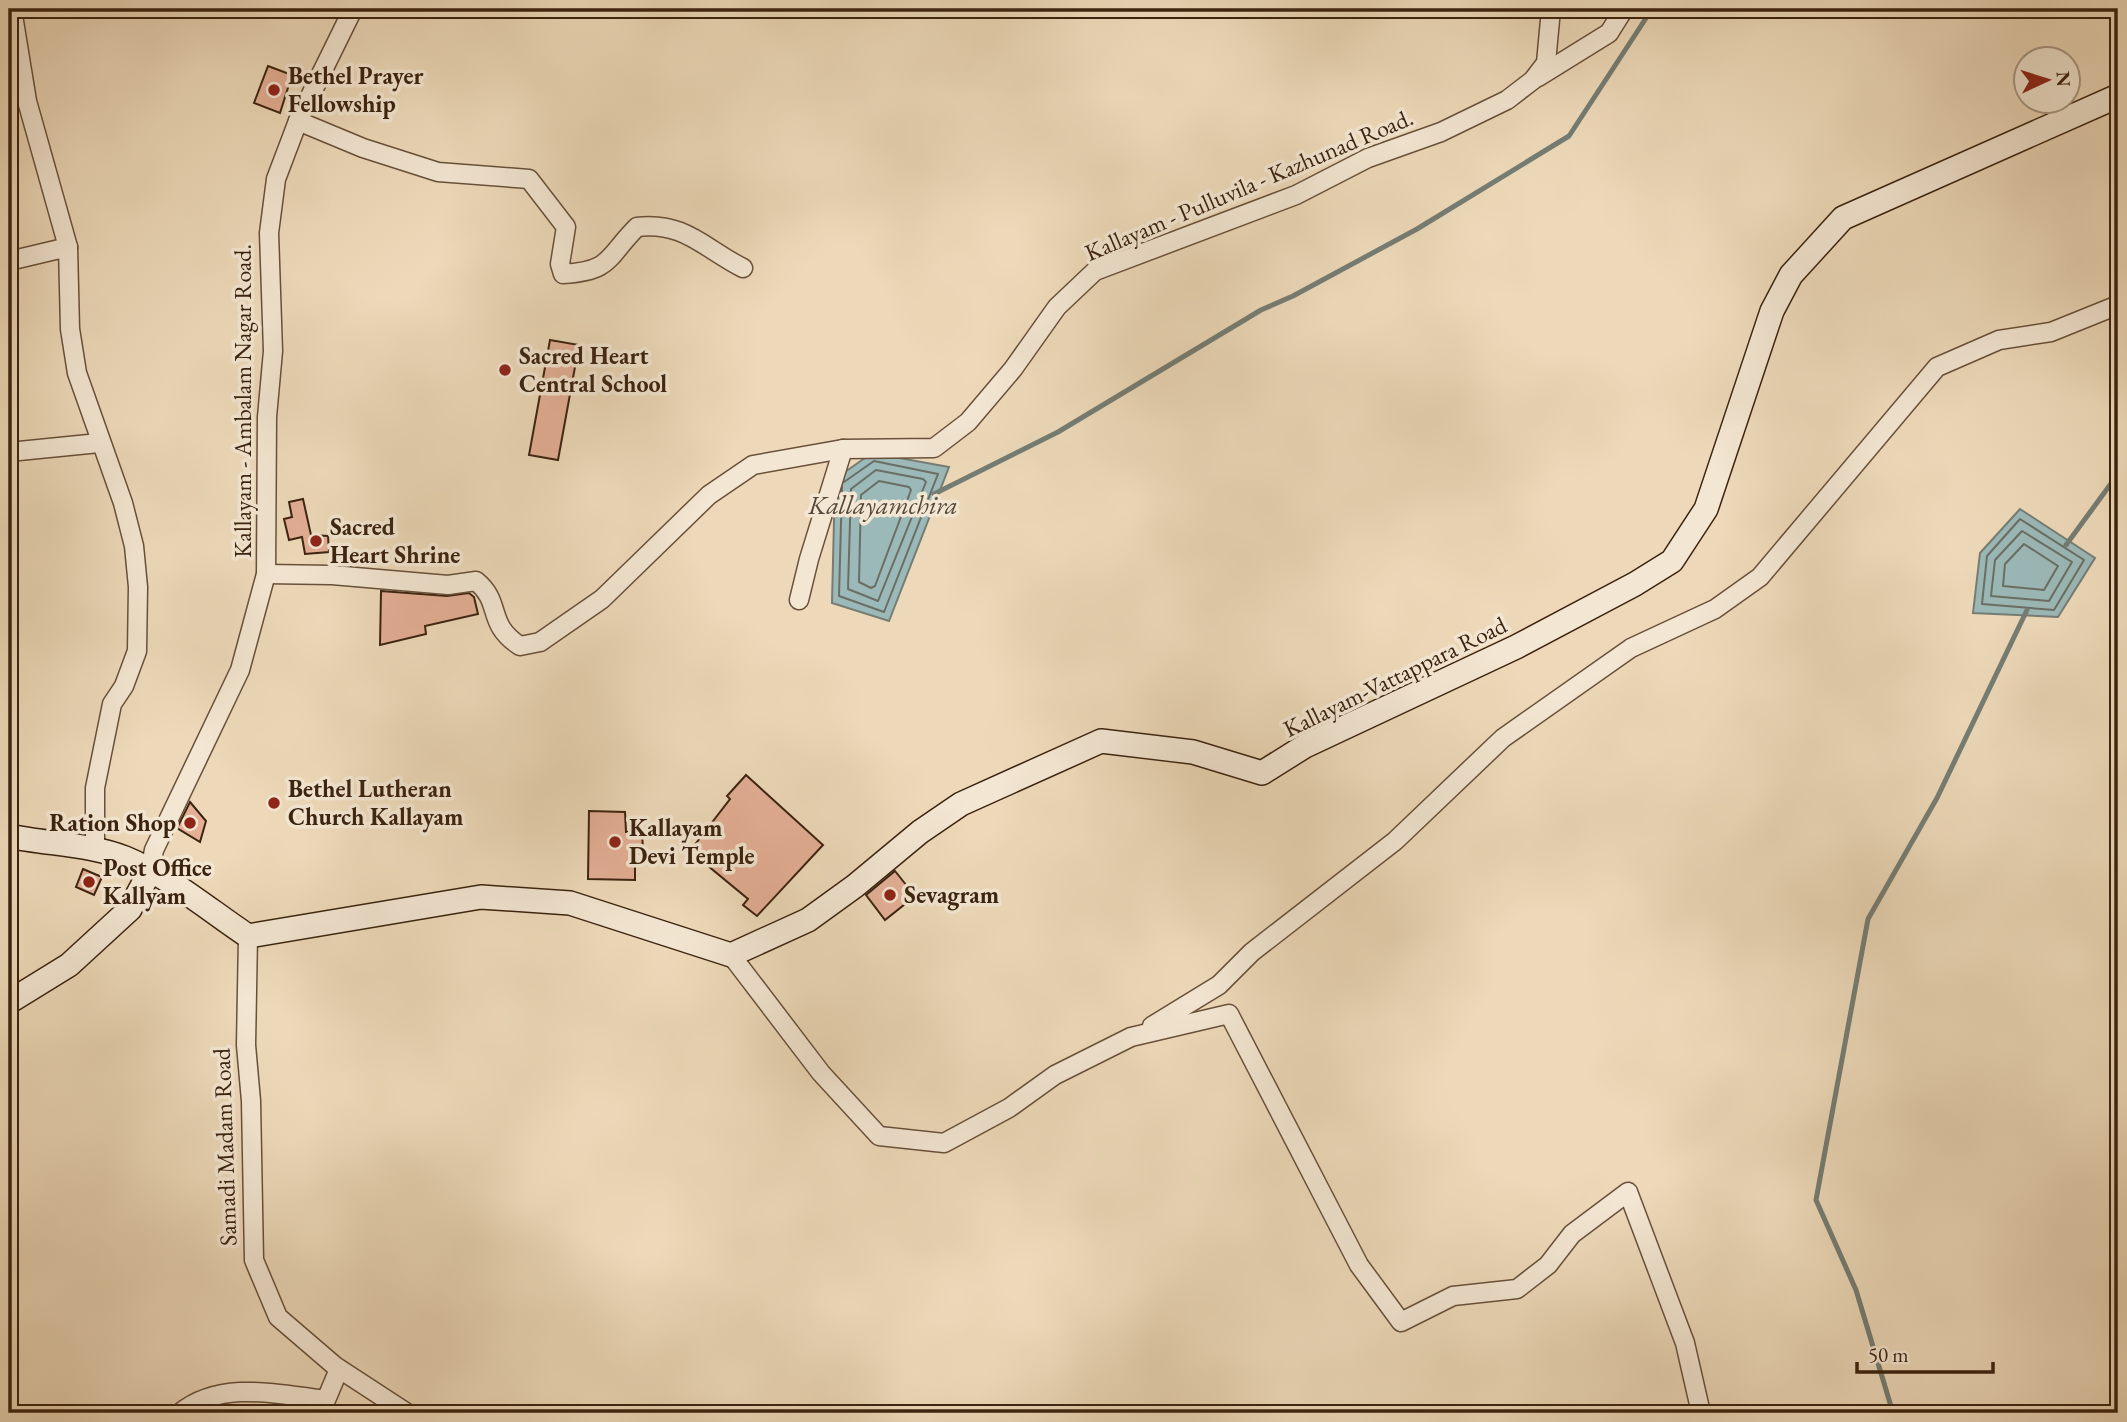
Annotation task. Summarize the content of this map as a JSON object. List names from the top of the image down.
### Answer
{
  "streets": {
    "street": [
      "Kallayam - Pulluvila - Kazhunad Road.",
      "Kallayam - Ambalam Nagar Road.",
      "Kallayam-Vattappara Road",
      "Samadi Madam Road"
    ]
  },
  "crossings": [
    ["Kallayam - Pulluvila - Kazhunad Road.", "Kallayam - Ambalam Nagar Road."]
  ],
  "water": ["Kallayamchira"],
  "places": [
    "Bethel Prayer Fellowship",
    "Sacred Heart Central School",
    "Sacred Heart Shrine",
    "Bethel Lutheran Church Kallayam",
    "Ration Shop",
    "Kallayam Devi Temple",
    "Post Office Kallyam",
    "Sevagram"
  ],
  "scale_bar": "50 m",
  "north": "right"
}
